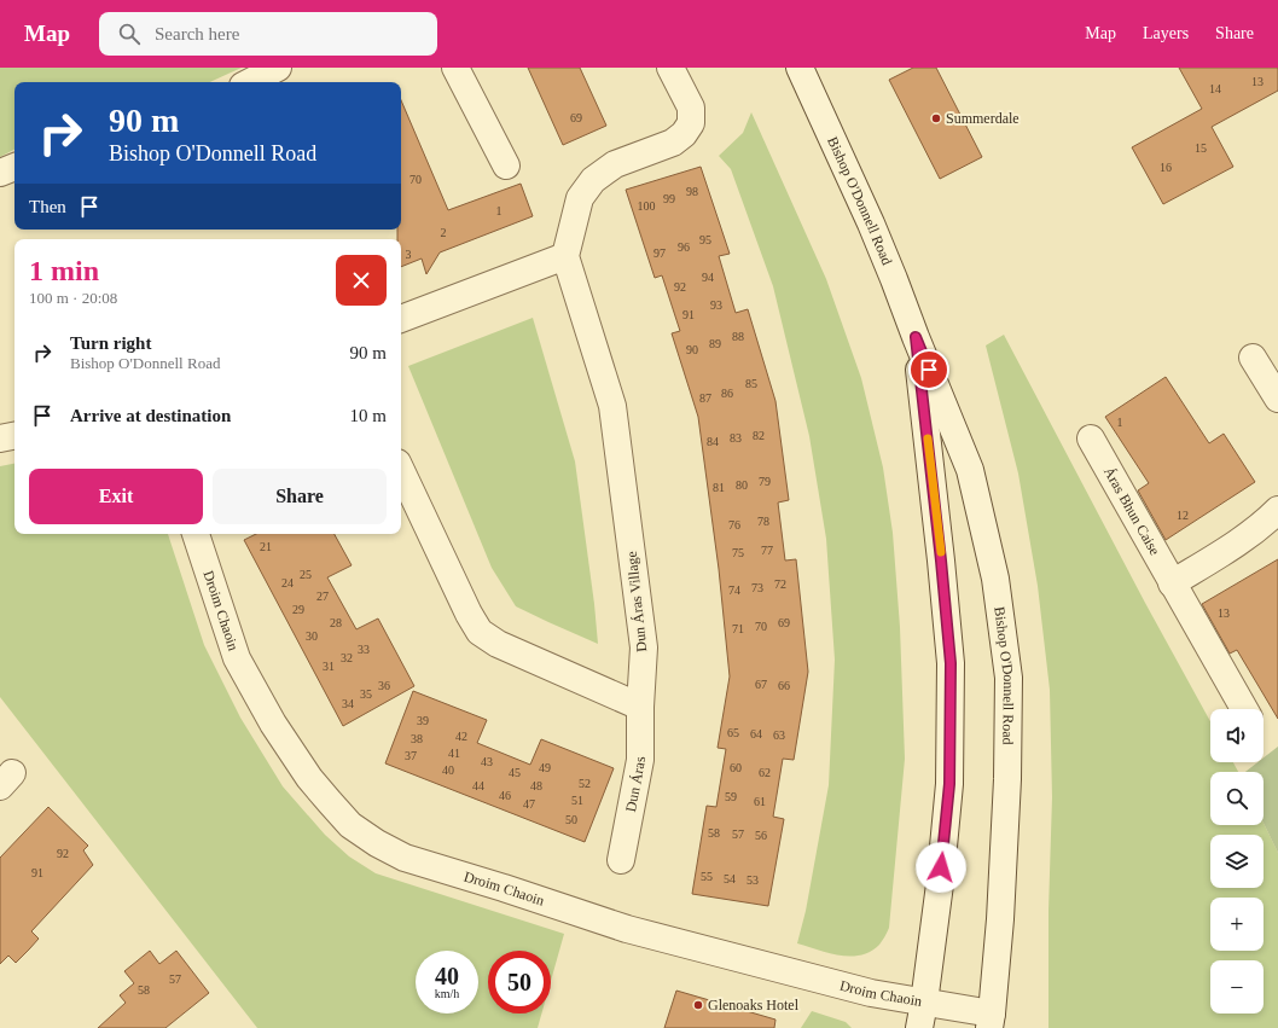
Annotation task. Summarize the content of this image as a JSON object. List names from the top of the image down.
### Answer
{
  "streets": {
    "street": [
      "Bishop O'Donnell Road",
      "Áras Bhun Caise",
      "Dun Áras Village",
      "Droim Chaoin",
      "Dun Áras"
    ]
  },
  "crossings": [
    ["Bishop O'Donnell Road", "Droim Chaoin"],
    ["Dun Áras Village", "Dun Áras"]
  ],
  "places": ["Summerdale", "Glenoaks Hotel"],
  "house_numbers": [
    "13",
    "14",
    "69",
    "15",
    "16",
    "70",
    "98",
    "99",
    "100",
    "1",
    "2",
    "95",
    "96",
    "97",
    "3",
    "94",
    "92",
    "93",
    "91",
    "88",
    "89",
    "90",
    "85",
    "86",
    "87",
    "1",
    "82",
    "83",
    "84",
    "79",
    "80",
    "81",
    "12",
    "78",
    "76",
    "21",
    "77",
    "75",
    "25",
    "24",
    "72",
    "73",
    "74",
    "27",
    "29",
    "13",
    "28",
    "69",
    "70",
    "71",
    "30",
    "33",
    "32",
    "31",
    "67",
    "36",
    "66",
    "35",
    "34",
    "39",
    "65",
    "64",
    "63",
    "42",
    "38",
    "41",
    "37",
    "43",
    "49",
    "60",
    "40",
    "45",
    "62",
    "52",
    "44",
    "48",
    "46",
    "59",
    "51",
    "61",
    "47",
    "50",
    "58",
    "57",
    "56",
    "92",
    "91",
    "55",
    "54",
    "53",
    "57",
    "58"
  ],
  "page": {
    "header": "Map",
    "search": "Search here",
    "nav": ["Map", "Layers", "Share"],
    "turn": ["90 m", "Bishop O'Donnell Road"],
    "then": "Then",
    "heading": ["1 min", "100 m · 20:08"],
    "list": [
      {
        "name": "Turn right",
        "note": "Bishop O'Donnell Road",
        "value": "90 m"
      },
      {
        "name": "Arrive at destination",
        "value": "10 m"
      }
    ],
    "buttons": ["Exit", "Share"],
    "map_buttons": ["+", "−"],
    "speed": "40 km/h",
    "limit": "50"
  }
}
